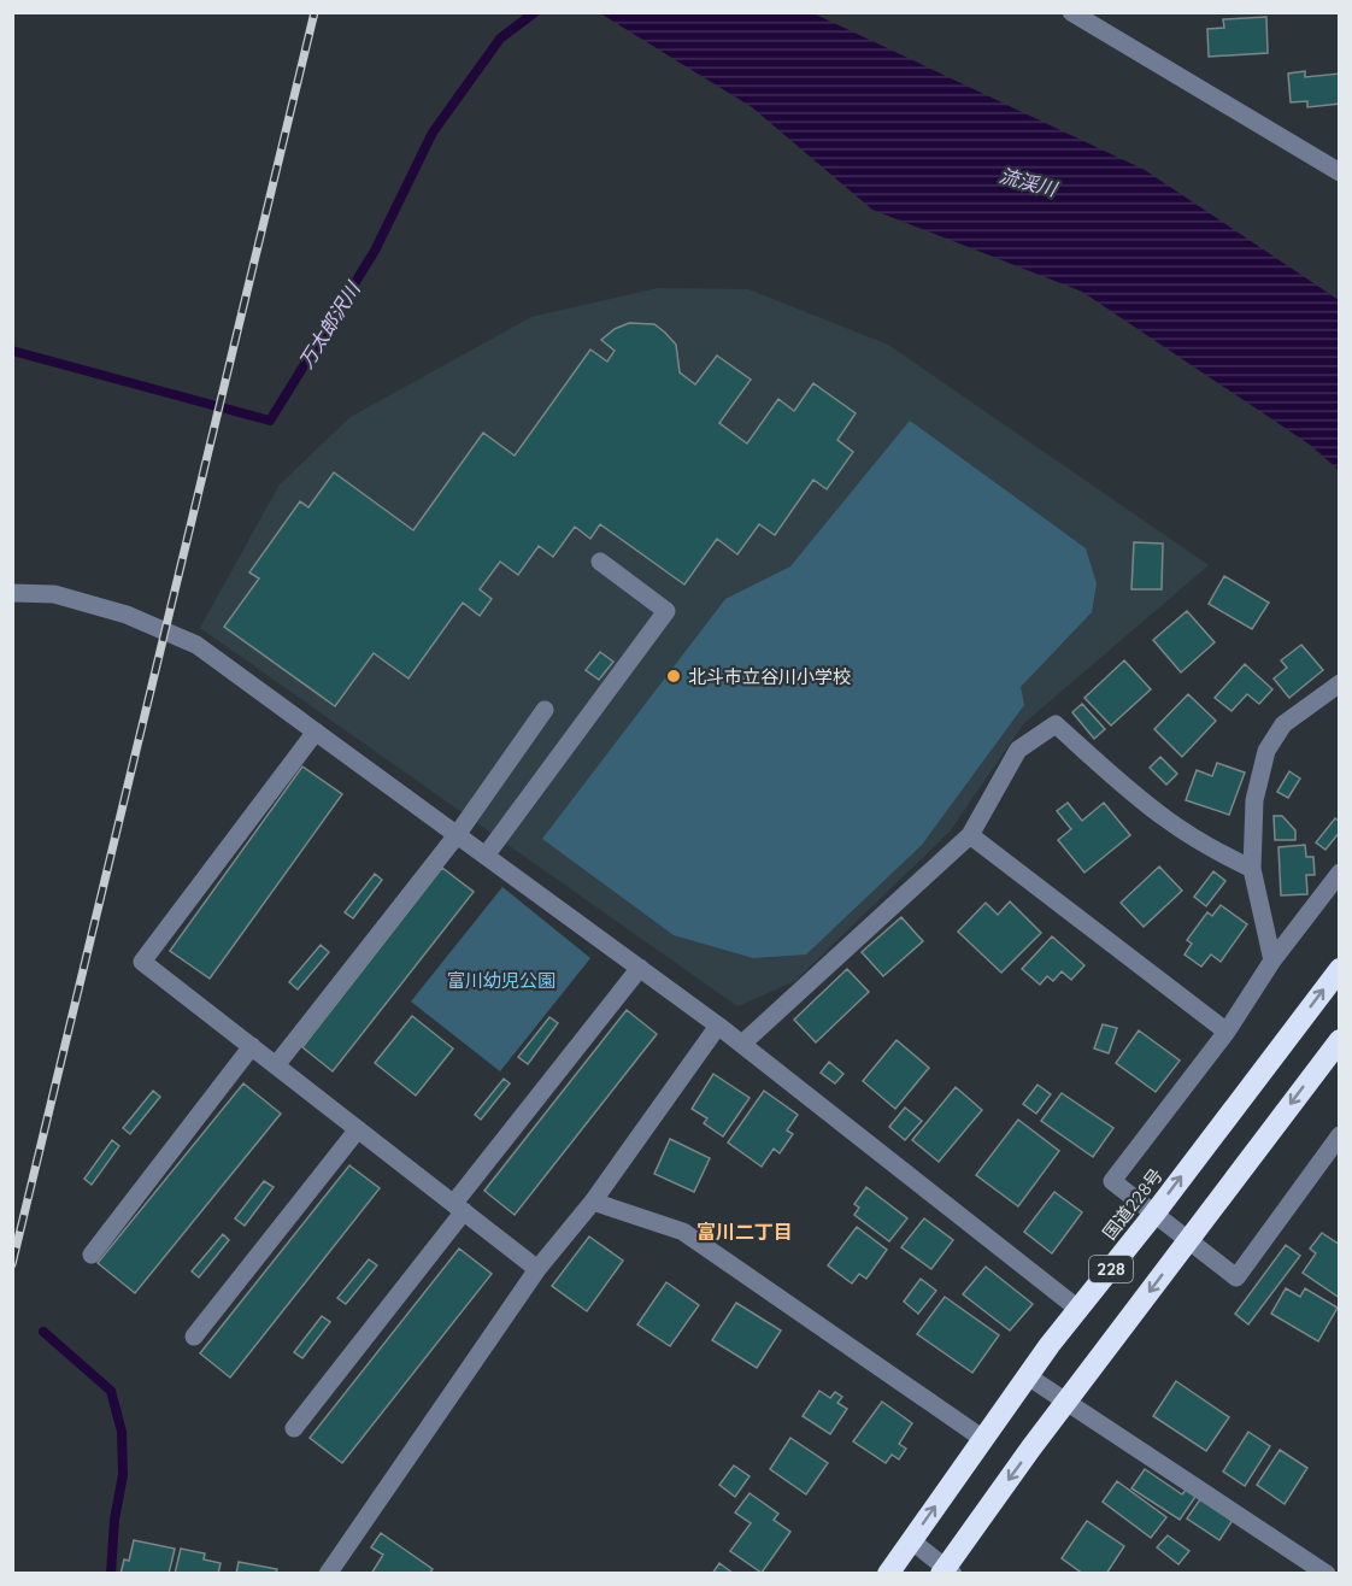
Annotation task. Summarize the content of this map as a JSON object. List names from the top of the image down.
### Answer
{
  "streets": {
    "highway": ["国道228号", "228"]
  },
  "districts": ["富川二丁目"],
  "water": ["流渓川", "万太郎沢川"],
  "parks": ["富川幼児公園"],
  "places": ["北斗市立谷川小学校"]
}
